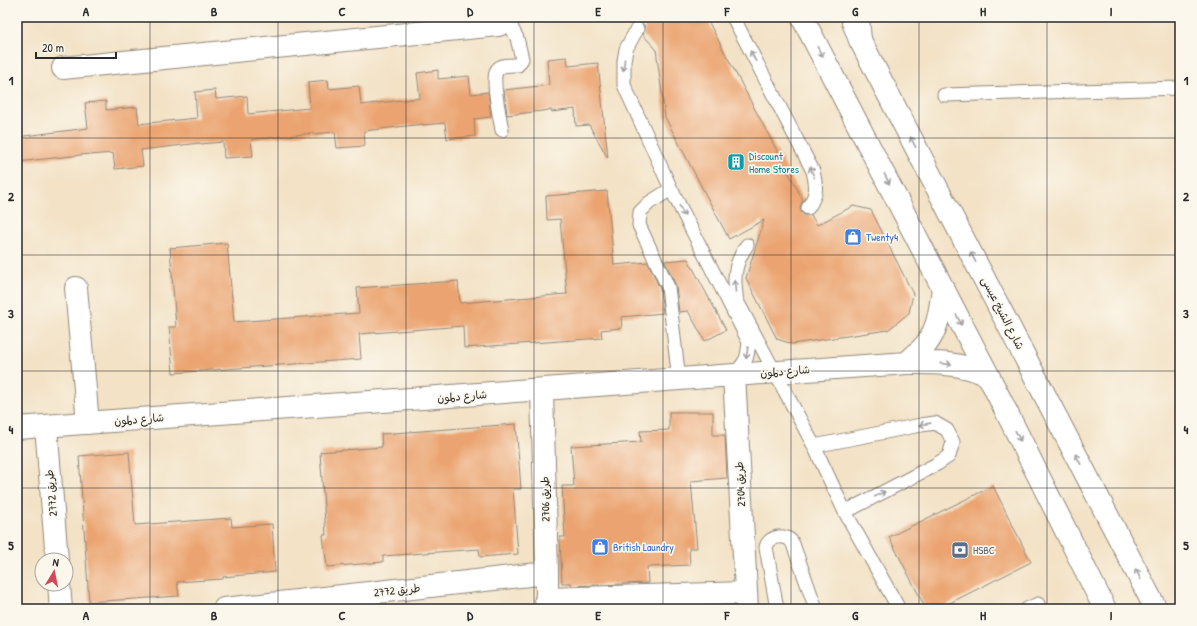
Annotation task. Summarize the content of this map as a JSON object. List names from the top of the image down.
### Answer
{
  "streets": {
    "street": [
      "شارع الشيخ عيسى",
      "شارع دلمون",
      "طريق 2704",
      "طريق 2772",
      "طريق 2706"
    ]
  },
  "crossings": [
    ["شارع دلمون", "طريق 2704"],
    ["شارع دلمون", "طريق 2772"],
    ["شارع دلمون", "طريق 2706"],
    ["طريق 2704", "طريق 2706"],
    ["طريق 2772", "طريق 2706"]
  ],
  "places": {
    "building": ["Discount Home Stores"],
    "shop": ["Twenty4", "British Laundry"],
    "bank": ["HSBC"]
  },
  "scale_bar": "20 m",
  "north": "top",
  "grid": {
    "columns": [
      "A",
      "B",
      "C",
      "D",
      "E",
      "F",
      "G",
      "H",
      "I"
    ],
    "rows": [
      "1",
      "2",
      "3",
      "4",
      "5"
    ]
  }
}
